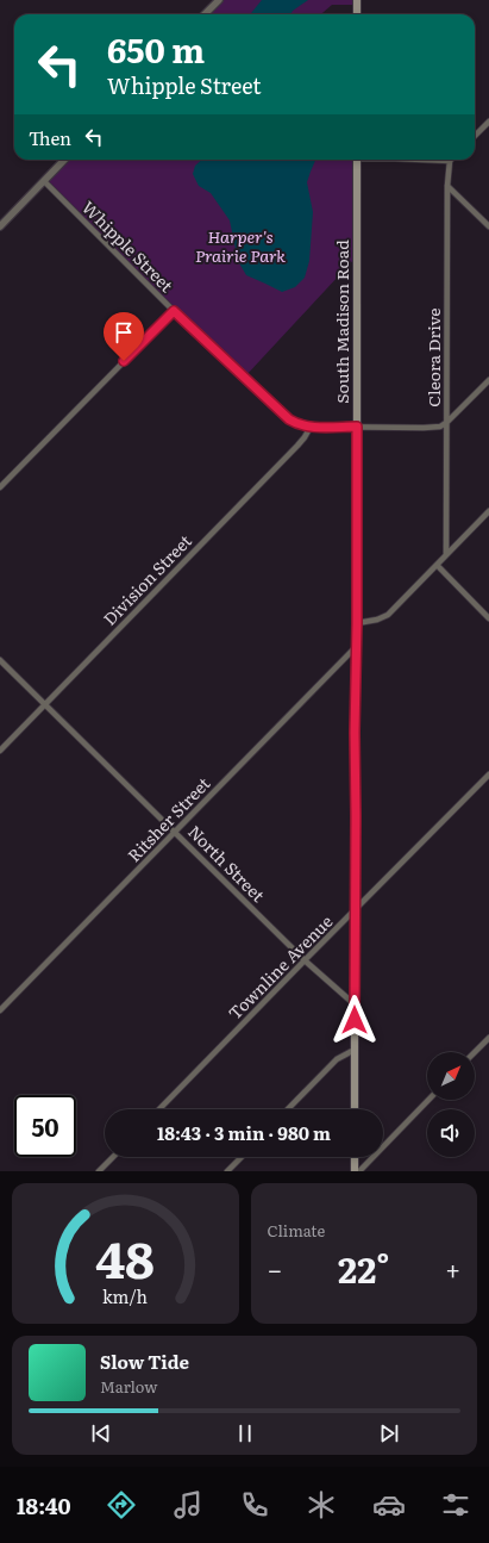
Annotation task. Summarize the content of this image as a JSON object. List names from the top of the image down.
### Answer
{
  "streets": {
    "main road": ["South Madison Road"],
    "street": [
      "Whipple Street",
      "Cleora Drive",
      "Division Street",
      "Ritsher Street",
      "North Street",
      "Townline Avenue"
    ]
  },
  "crossings": [
    ["Whipple Street", "South Madison Road"],
    ["Whipple Street", "Cleora Drive"],
    ["Whipple Street", "Division Street"],
    ["South Madison Road", "Ritsher Street"],
    ["South Madison Road", "North Street"],
    ["South Madison Road", "Townline Avenue"],
    ["Division Street", "North Street"],
    ["Ritsher Street", "North Street"],
    ["North Street", "Townline Avenue"]
  ],
  "parks": ["Harper's Prairie Park"],
  "north": "top right",
  "page": {
    "turn": ["650 m", "Whipple Street"],
    "then": "Then",
    "limit": "50",
    "trip": "18:43 · 3 min · 980 m",
    "tile": "Climate",
    "heat": ["−", "22°", "+"],
    "song": ["Slow Tide", "Marlow"],
    "tabs": "18:40",
    "gauge": ["48", "km/h"]
  }
}
